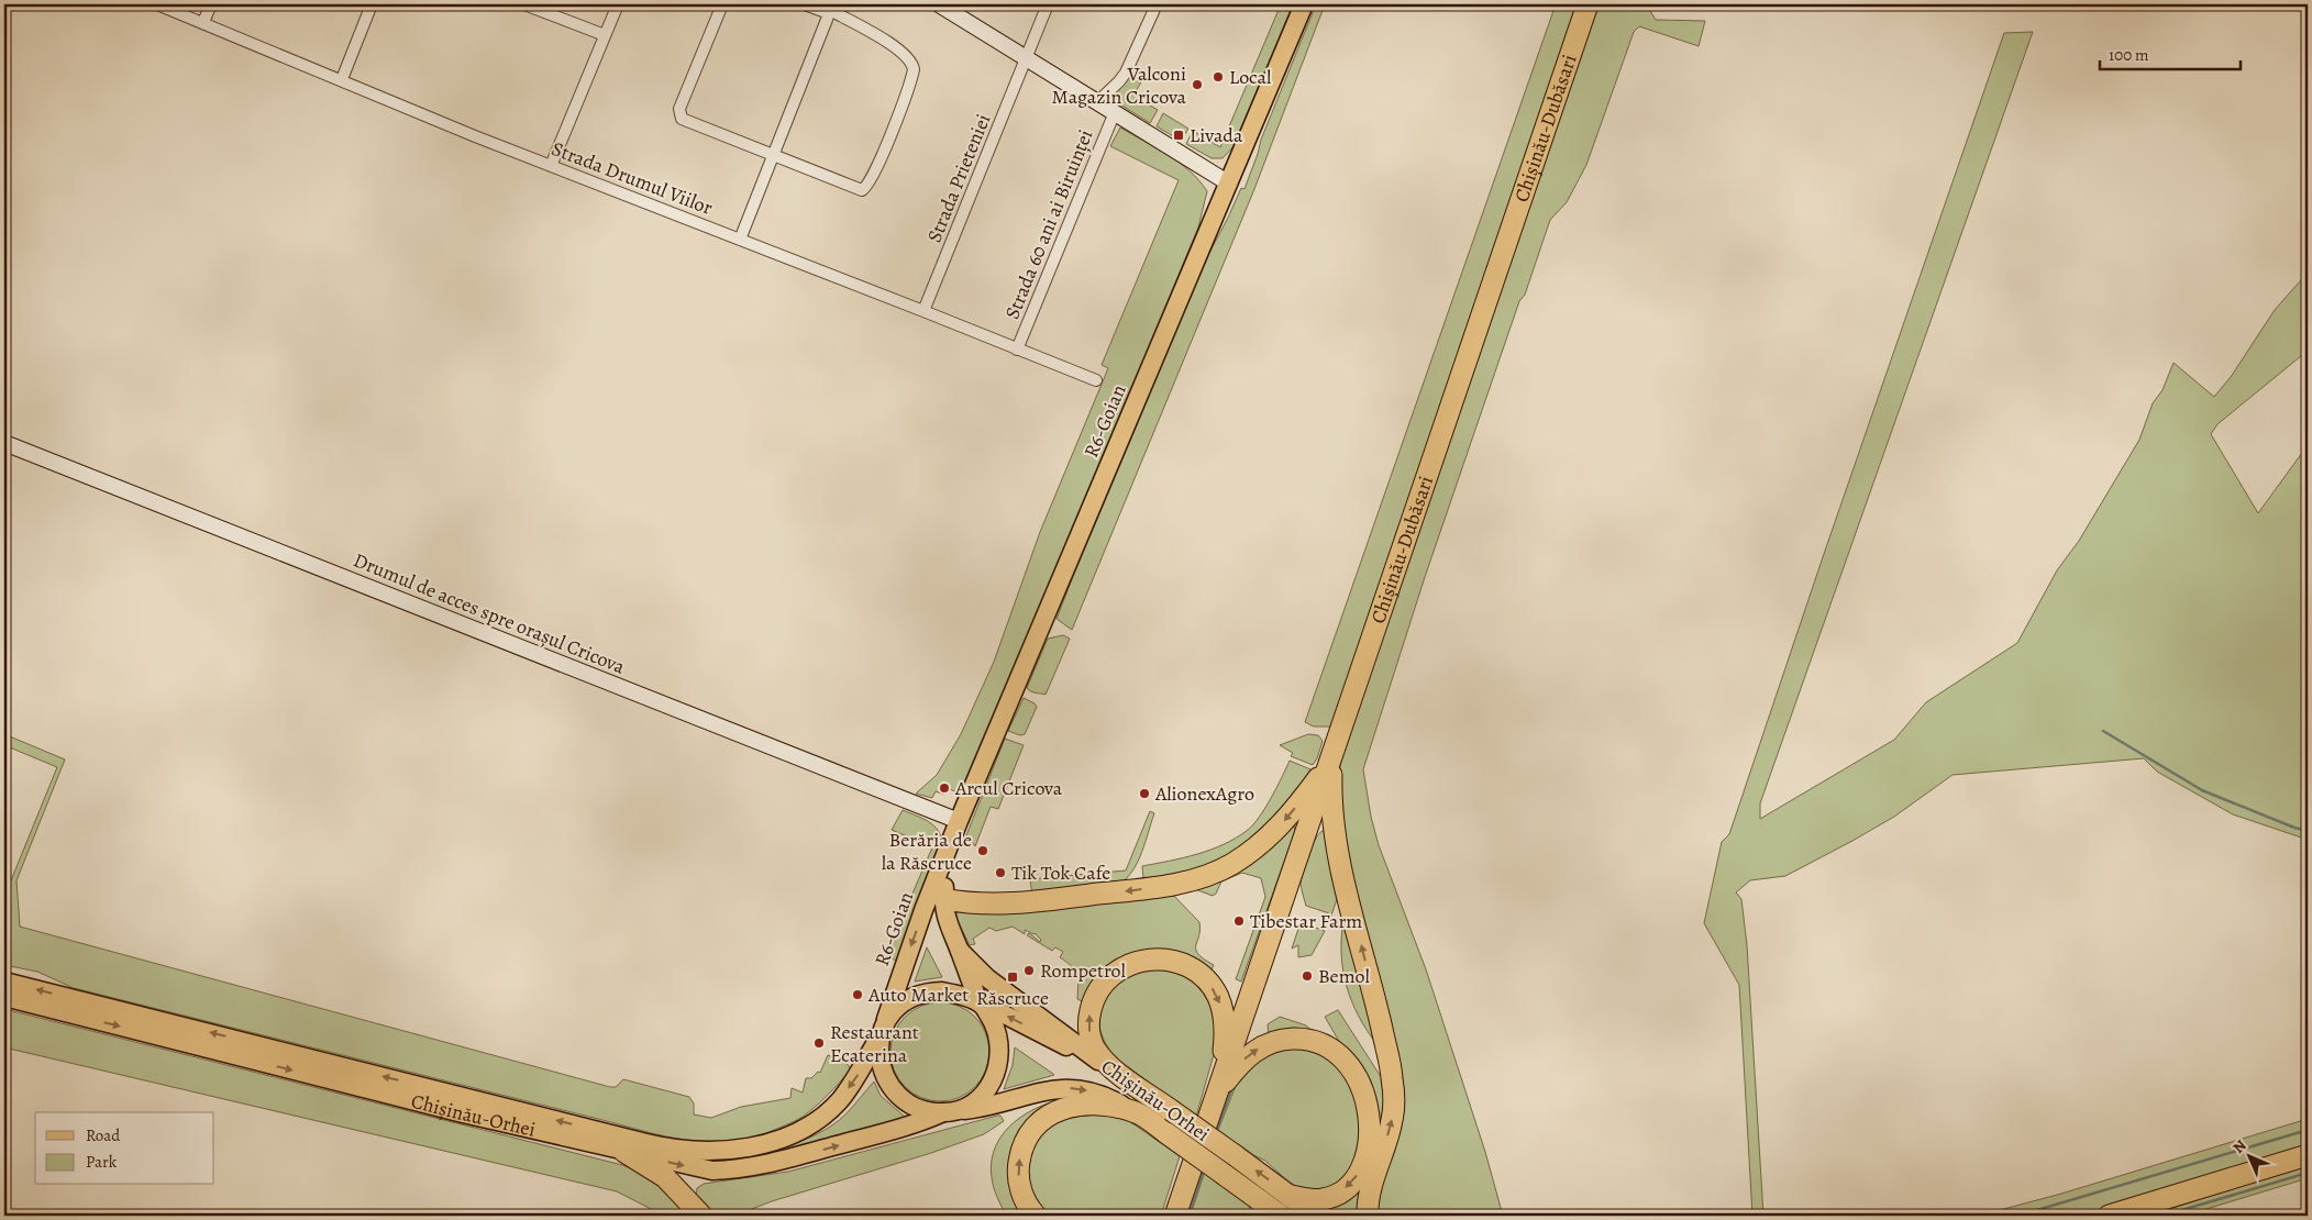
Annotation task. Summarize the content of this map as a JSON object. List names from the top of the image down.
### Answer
{
  "streets": {
    "highway": ["Chișinău-Dubăsari", "Chișinău-Orhei"],
    "main road": ["R6-Goian"],
    "street": [
      "Strada Drumul Viilor",
      "Strada Prieteniei",
      "Strada 60 ani ai Biruinței",
      "Drumul de acces spre orașul Cricova"
    ]
  },
  "crossings": [
    ["Strada Drumul Viilor", "Strada Prieteniei"],
    ["Strada Drumul Viilor", "Strada 60 ani ai Biruinței"],
    ["R6-Goian", "Drumul de acces spre orașul Cricova"],
    ["R6-Goian", "Chișinău-Orhei"]
  ],
  "places": {
    "other": [
      "Local",
      "Valconi Magazin Cricova",
      "Arcul Cricova",
      "AlionexAgro",
      "Berăria de la Răscruce",
      "Tik Tok Cafe",
      "Tibestar Farm",
      "Rompetrol",
      "Bemol",
      "Auto Market",
      "Restaurant Ecaterina"
    ],
    "transit": ["Livada", "Răscruce"]
  },
  "legend": ["Road", "Park"],
  "scale_bar": "100 m",
  "north": "top left"
}
